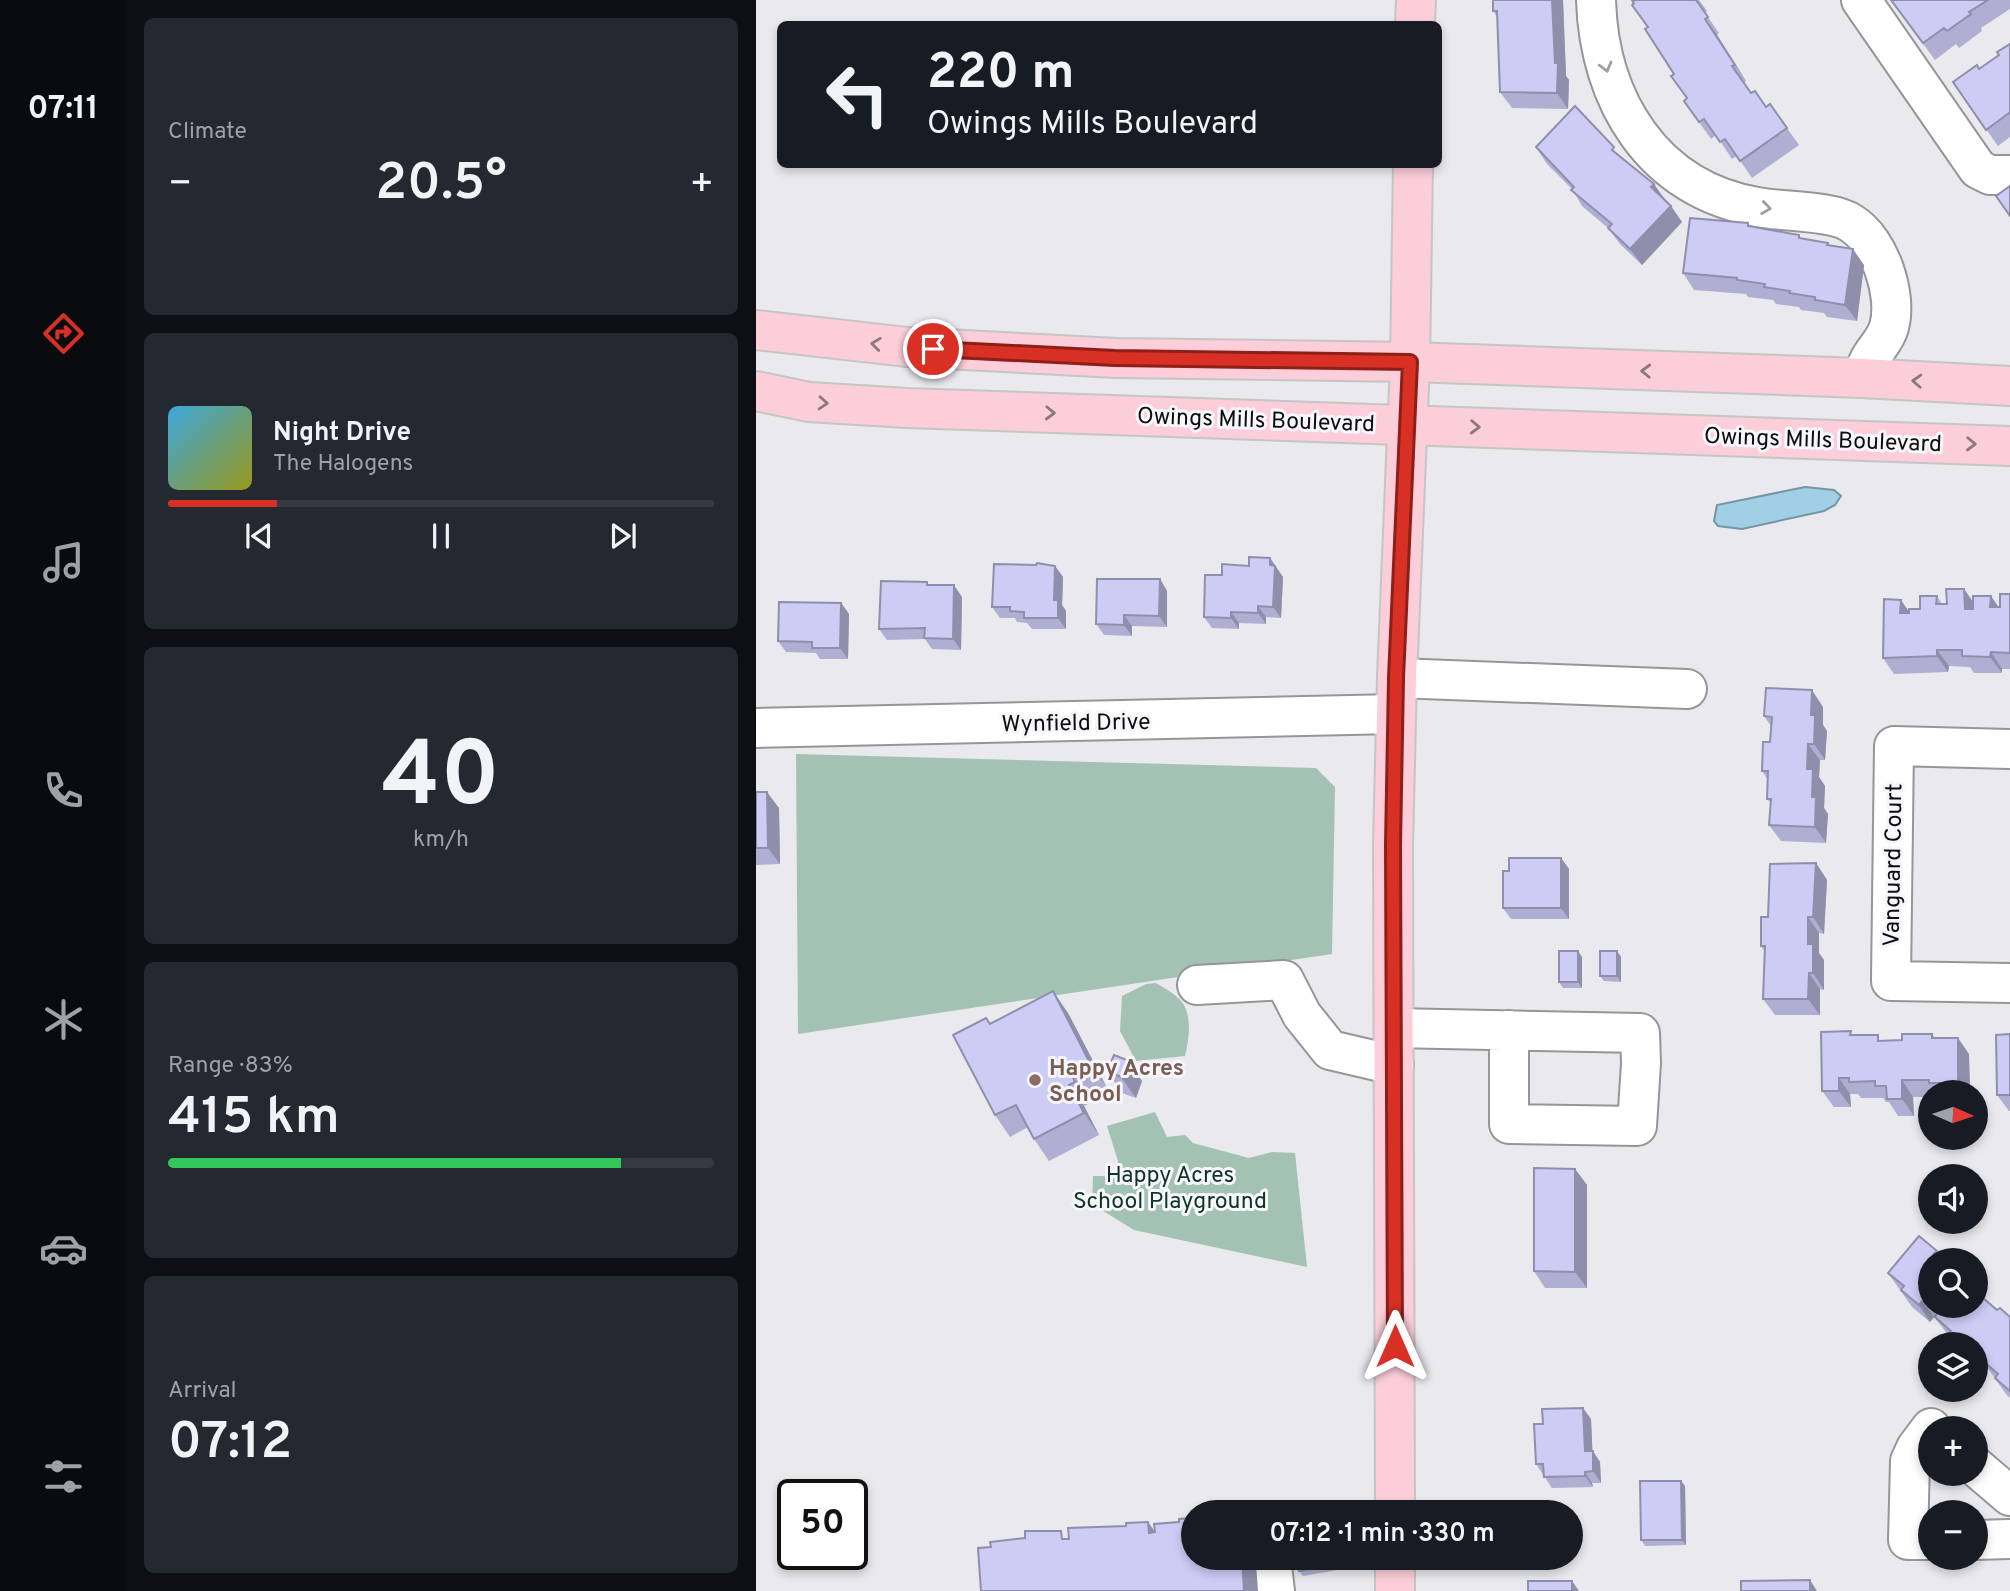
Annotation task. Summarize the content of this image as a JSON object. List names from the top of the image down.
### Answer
{
  "streets": {
    "main road": ["Owings Mills Boulevard"],
    "street": ["Wynfield Drive", "Vanguard Court"]
  },
  "parks": ["Happy Acres School Playground"],
  "places": ["Happy Acres School"],
  "north": "right",
  "page": {
    "tabs": "07:11",
    "tile": [
      "Climate",
      ["40", "km/h"],
      ["Range · 83%", "415 km"],
      ["Arrival", "07:12"]
    ],
    "turn": ["220 m", "Owings Mills Boulevard"],
    "heat": ["−", "20.5°", "+"],
    "song": ["Night Drive", "The Halogens"],
    "map_buttons": ["+", "−"],
    "limit": "50",
    "trip": "07:12 · 1 min · 330 m"
  }
}
